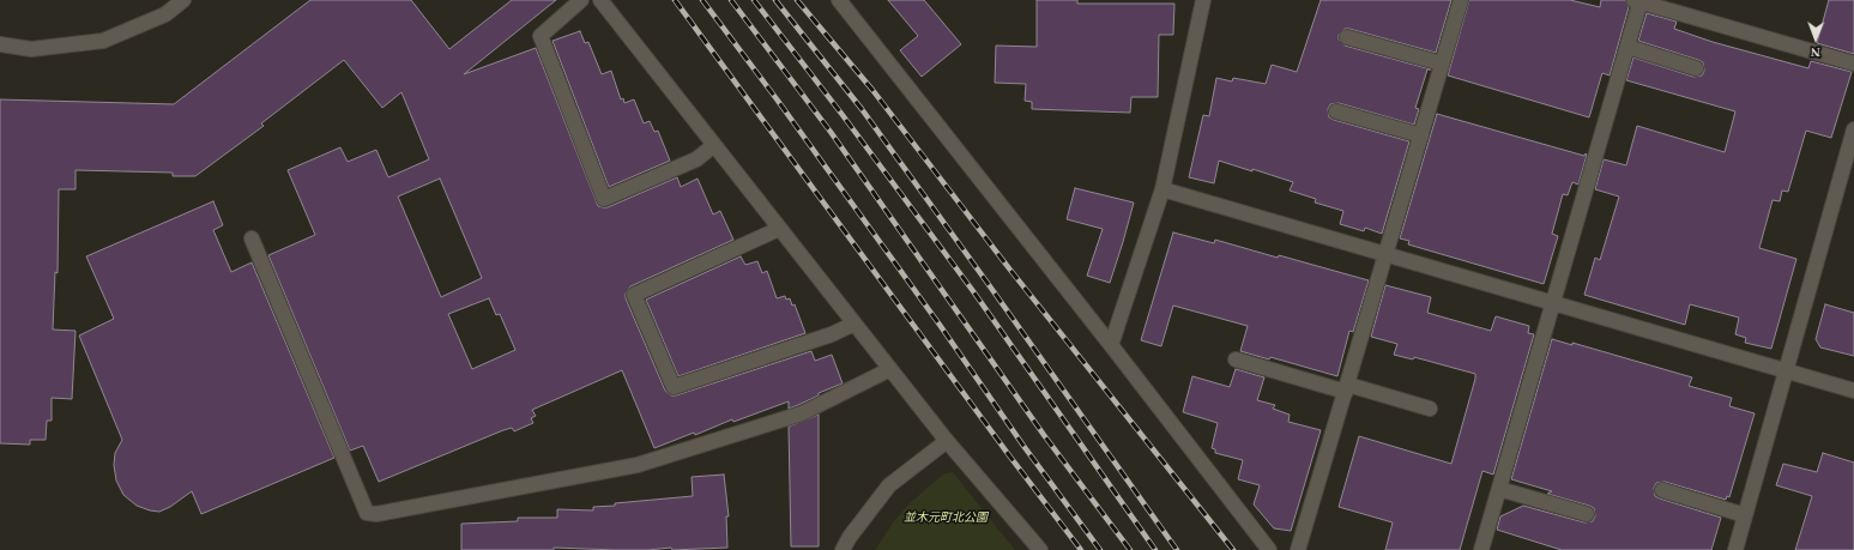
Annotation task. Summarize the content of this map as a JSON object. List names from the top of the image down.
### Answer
{
  "parks": ["並木元町北公園"],
  "north": "bottom"
}
